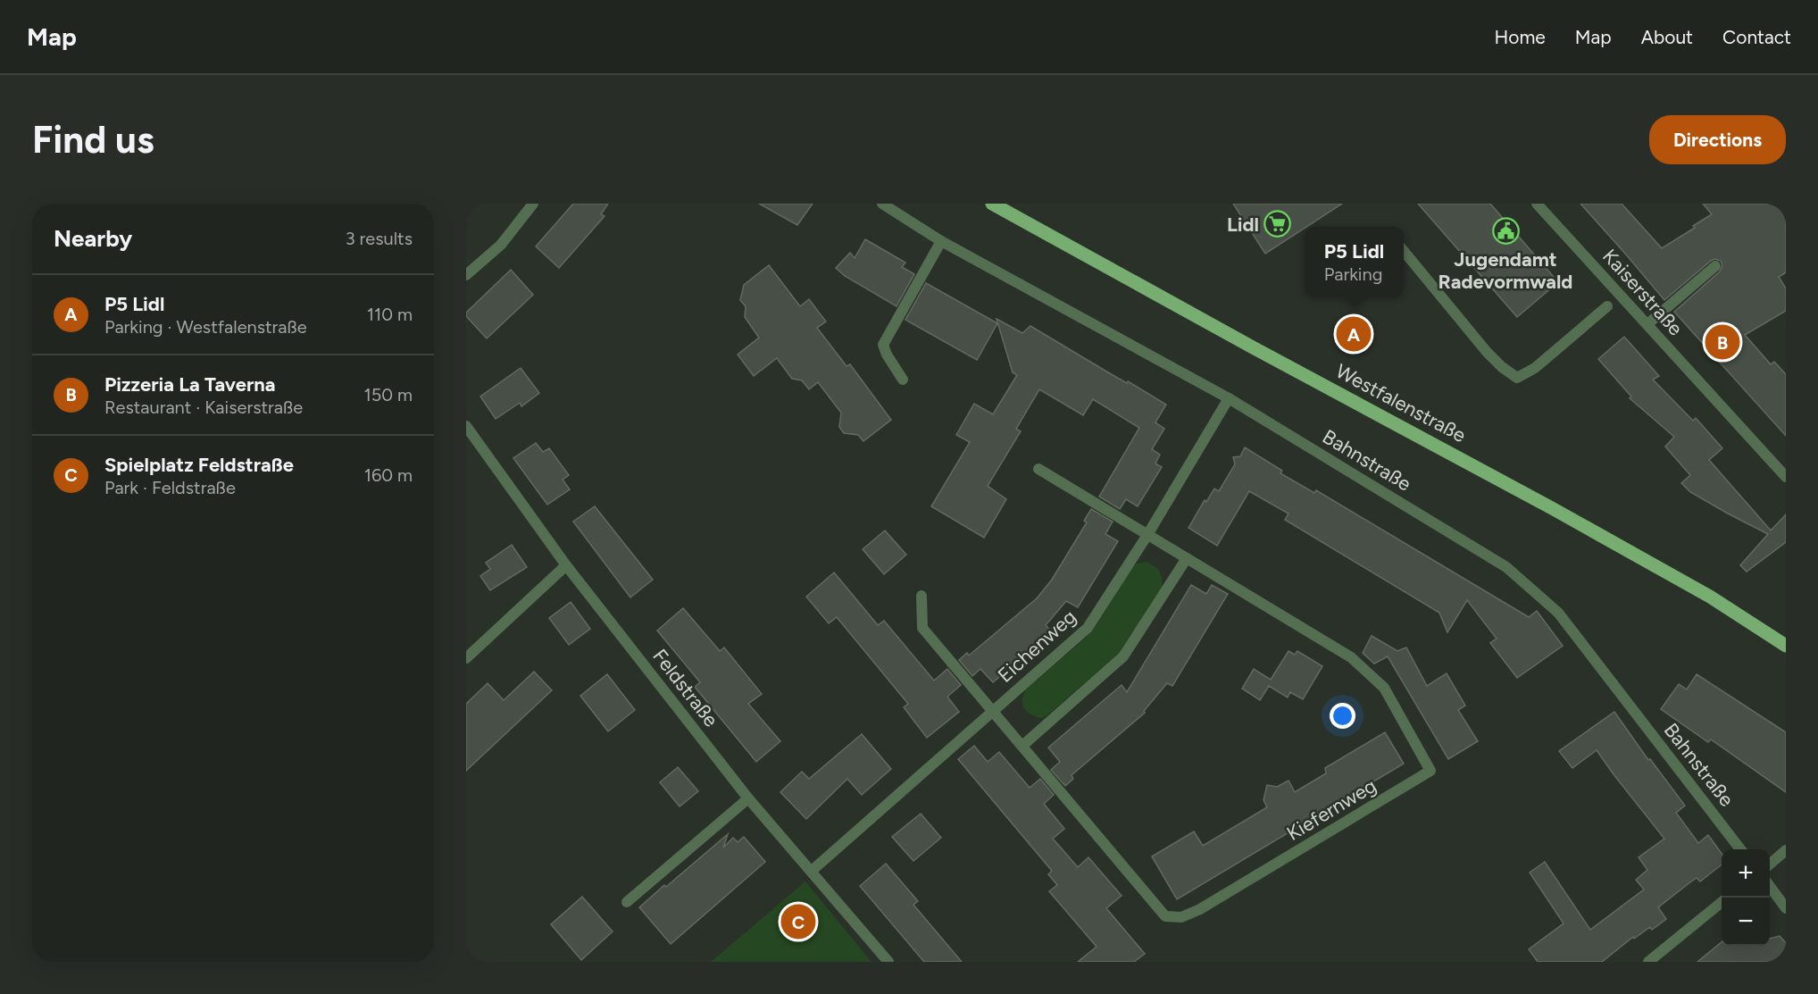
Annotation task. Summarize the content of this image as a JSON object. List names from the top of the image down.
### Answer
{
  "streets": {
    "main road": ["Westfalenstraße"],
    "street": [
      "Kaiserstraße",
      "Bahnstraße",
      "Eichenweg",
      "Feldstraße",
      "Kiefernweg"
    ]
  },
  "crossings": [
    ["Bahnstraße", "Eichenweg"],
    ["Eichenweg", "Feldstraße"],
    ["Eichenweg", "Kiefernweg"]
  ],
  "places": {
    "supermarket": ["Lidl"],
    "public building": ["Jugendamt Radevormwald"]
  },
  "page": {
    "header": "Map",
    "nav": [
      "Home",
      "Map",
      "About",
      "Contact"
    ],
    "buttons": "Directions",
    "title": "Find us",
    "heading": ["Nearby", "3 results"],
    "popup": ["P5 Lidl", "Parking"],
    "list": [
      {
        "mark": "A",
        "name": "P5 Lidl",
        "note": "Parking · Westfalenstraße",
        "value": "110 m"
      },
      {
        "mark": "B",
        "name": "Pizzeria La Taverna",
        "note": "Restaurant · Kaiserstraße",
        "value": "150 m"
      },
      {
        "mark": "C",
        "name": "Spielplatz Feldstraße",
        "note": "Park · Feldstraße",
        "value": "160 m"
      }
    ],
    "pins": ["A", "B", "C"],
    "map_buttons": ["+", "−"]
  }
}
